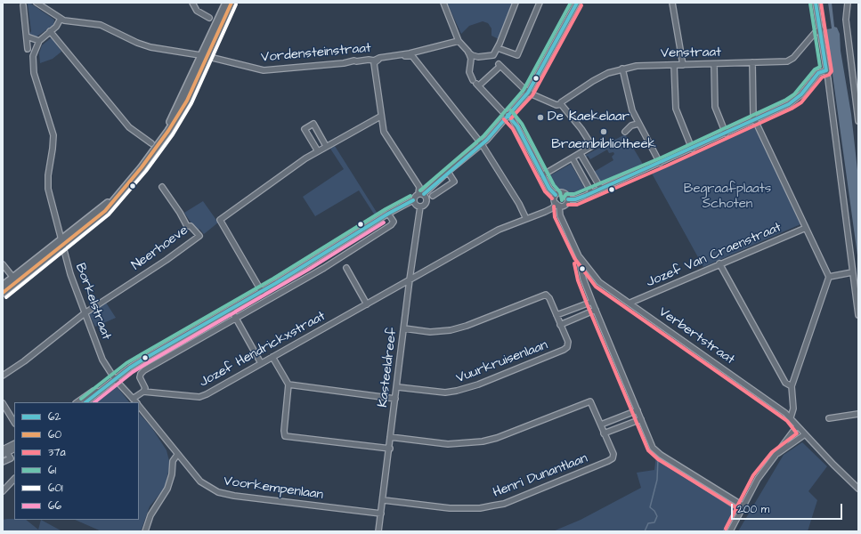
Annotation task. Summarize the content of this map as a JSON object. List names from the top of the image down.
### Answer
{
  "streets": {
    "street": [
      "Vordensteinstraat",
      "Venstraat",
      "Neerhoeve",
      "Jozef Van Craenstraat",
      "Borkelstraat",
      "Verbertstraat",
      "Jozef Hendrickxstraat",
      "Vuurkruisenlaan",
      "Kasteeldreef",
      "Henri Dunantlaan",
      "Voorkempenlaan"
    ]
  },
  "crossings": [
    ["Vordensteinstraat", "Borkelstraat"],
    ["Neerhoeve", "Borkelstraat"],
    ["Jozef Van Craenstraat", "Verbertstraat"],
    ["Verbertstraat", "Jozef Hendrickxstraat"],
    ["Verbertstraat", "Vuurkruisenlaan"],
    ["Jozef Hendrickxstraat", "Kasteeldreef"],
    ["Vuurkruisenlaan", "Kasteeldreef"],
    ["Kasteeldreef", "Henri Dunantlaan"],
    ["Kasteeldreef", "Voorkempenlaan"]
  ],
  "parks": ["Begraafplaats Schoten"],
  "places": ["De Kaekelaar", "Braembibliotheek"],
  "lines": [
    "transit line 62",
    "transit line 60",
    "transit line 37a",
    "transit line 61",
    "transit line 601",
    "transit line 66"
  ],
  "legend": [
    "62",
    "60",
    "37a",
    "61",
    "601",
    "66"
  ],
  "scale_bar": "200 m"
}
